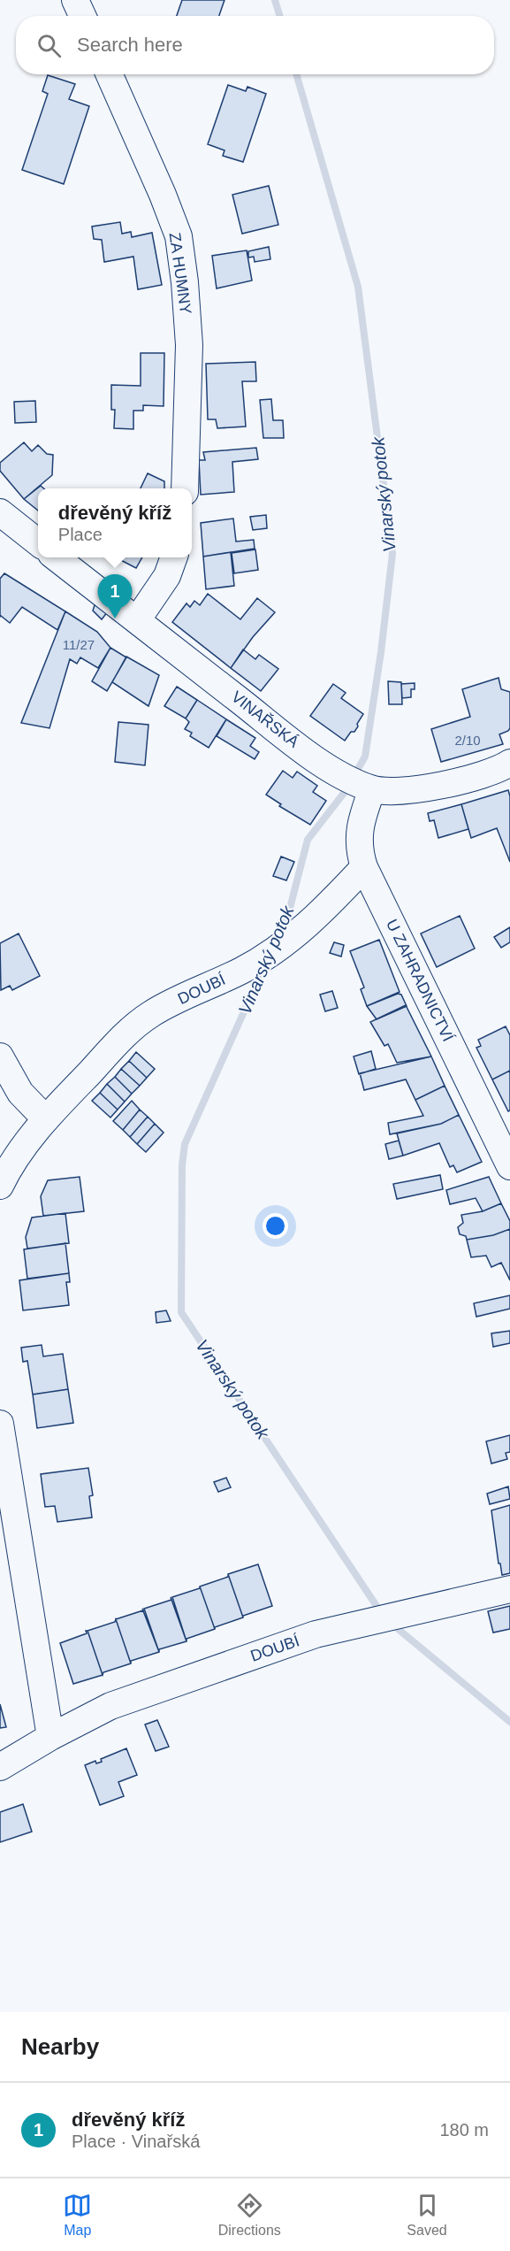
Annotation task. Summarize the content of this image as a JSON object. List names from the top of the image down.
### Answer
{
  "streets": {
    "street": [
      "ZA HUMNY",
      "VINAŘSKÁ",
      "U ZAHRADNICTVÍ",
      "DOUBÍ"
    ]
  },
  "crossings": [
    ["VINAŘSKÁ", "U ZAHRADNICTVÍ"],
    ["U ZAHRADNICTVÍ", "DOUBÍ"]
  ],
  "water": ["Vinarský potok"],
  "house_numbers": ["11/27", "2/10"],
  "page": {
    "search": "Search here",
    "popup": ["dřevěný kříž", "Place"],
    "pins": "1",
    "heading": "Nearby",
    "list": [
      {
        "mark": "1",
        "name": "dřevěný kříž",
        "note": "Place · Vinařská",
        "value": "180 m"
      }
    ],
    "nav": ["Map", "Directions", "Saved"]
  }
}
